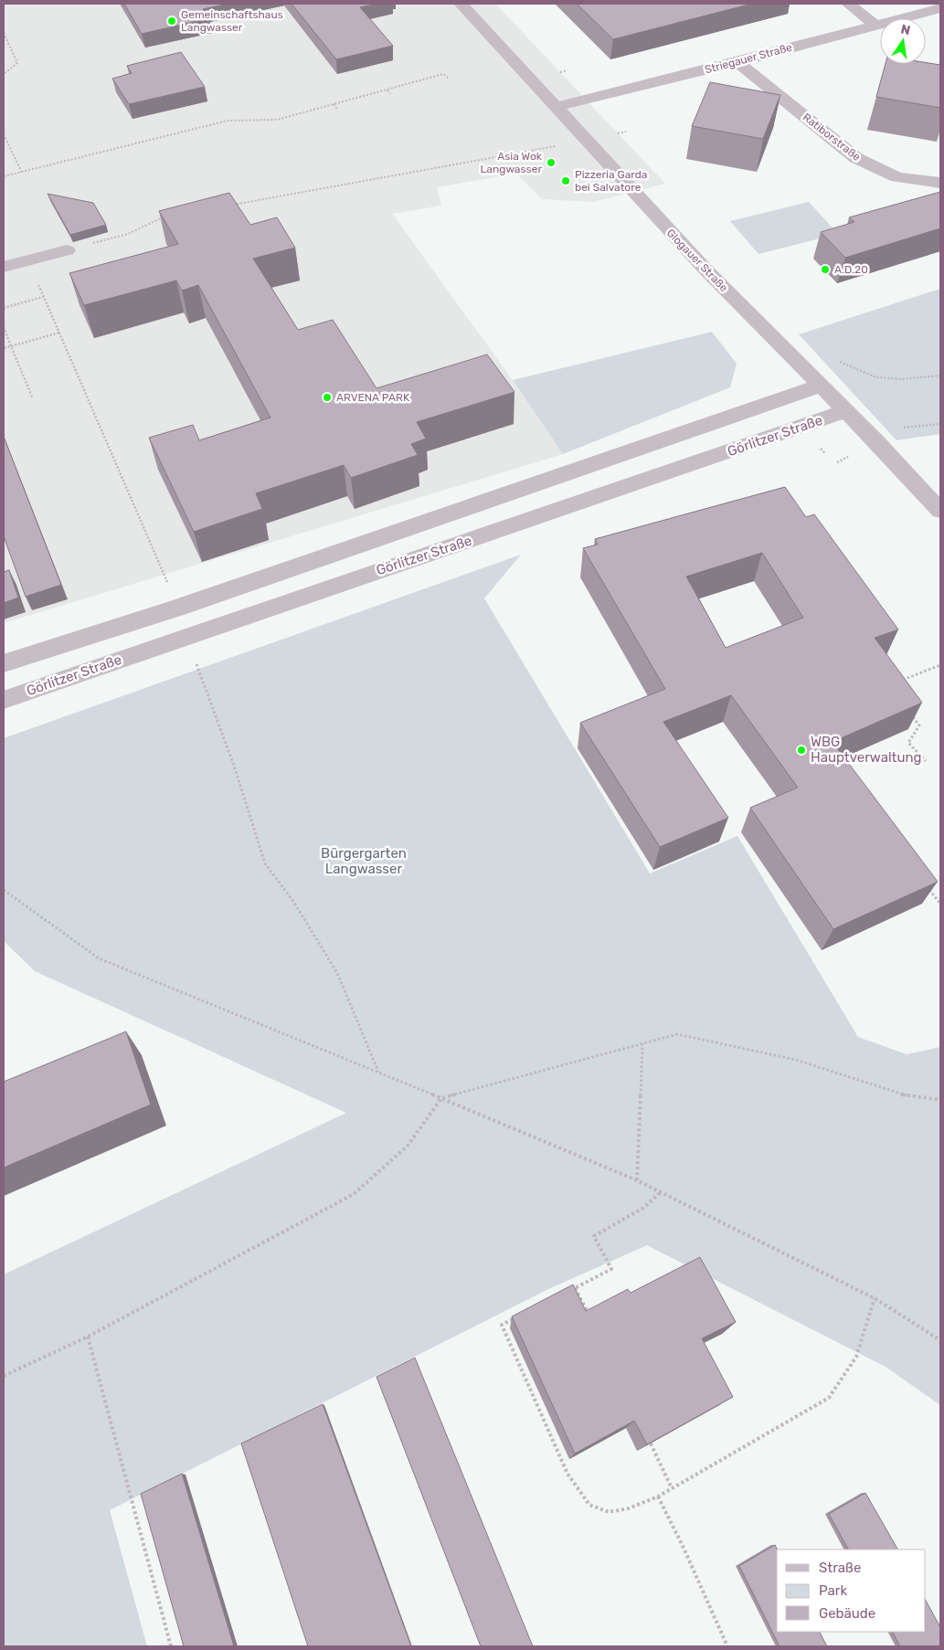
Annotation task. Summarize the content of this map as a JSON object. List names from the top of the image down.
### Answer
{
  "streets": {
    "street": [
      "Striegauer Straße",
      "Ratiborstraße",
      "Glogauer Straße",
      "Görlitzer Straße"
    ]
  },
  "crossings": [
    ["Striegauer Straße", "Ratiborstraße"],
    ["Striegauer Straße", "Glogauer Straße"],
    ["Glogauer Straße", "Görlitzer Straße"]
  ],
  "parks": ["Bürgergarten Langwasser"],
  "places": [
    "Gemeinschaftshaus Langwasser",
    "Asia Wok Langwasser",
    "Pizzeria Garda bei Salvatore",
    "A.D.20",
    "ARVENA PARK",
    "WBG Hauptverwaltung"
  ],
  "legend": ["Straße", "Park", "Gebäude"],
  "north": "top"
}
